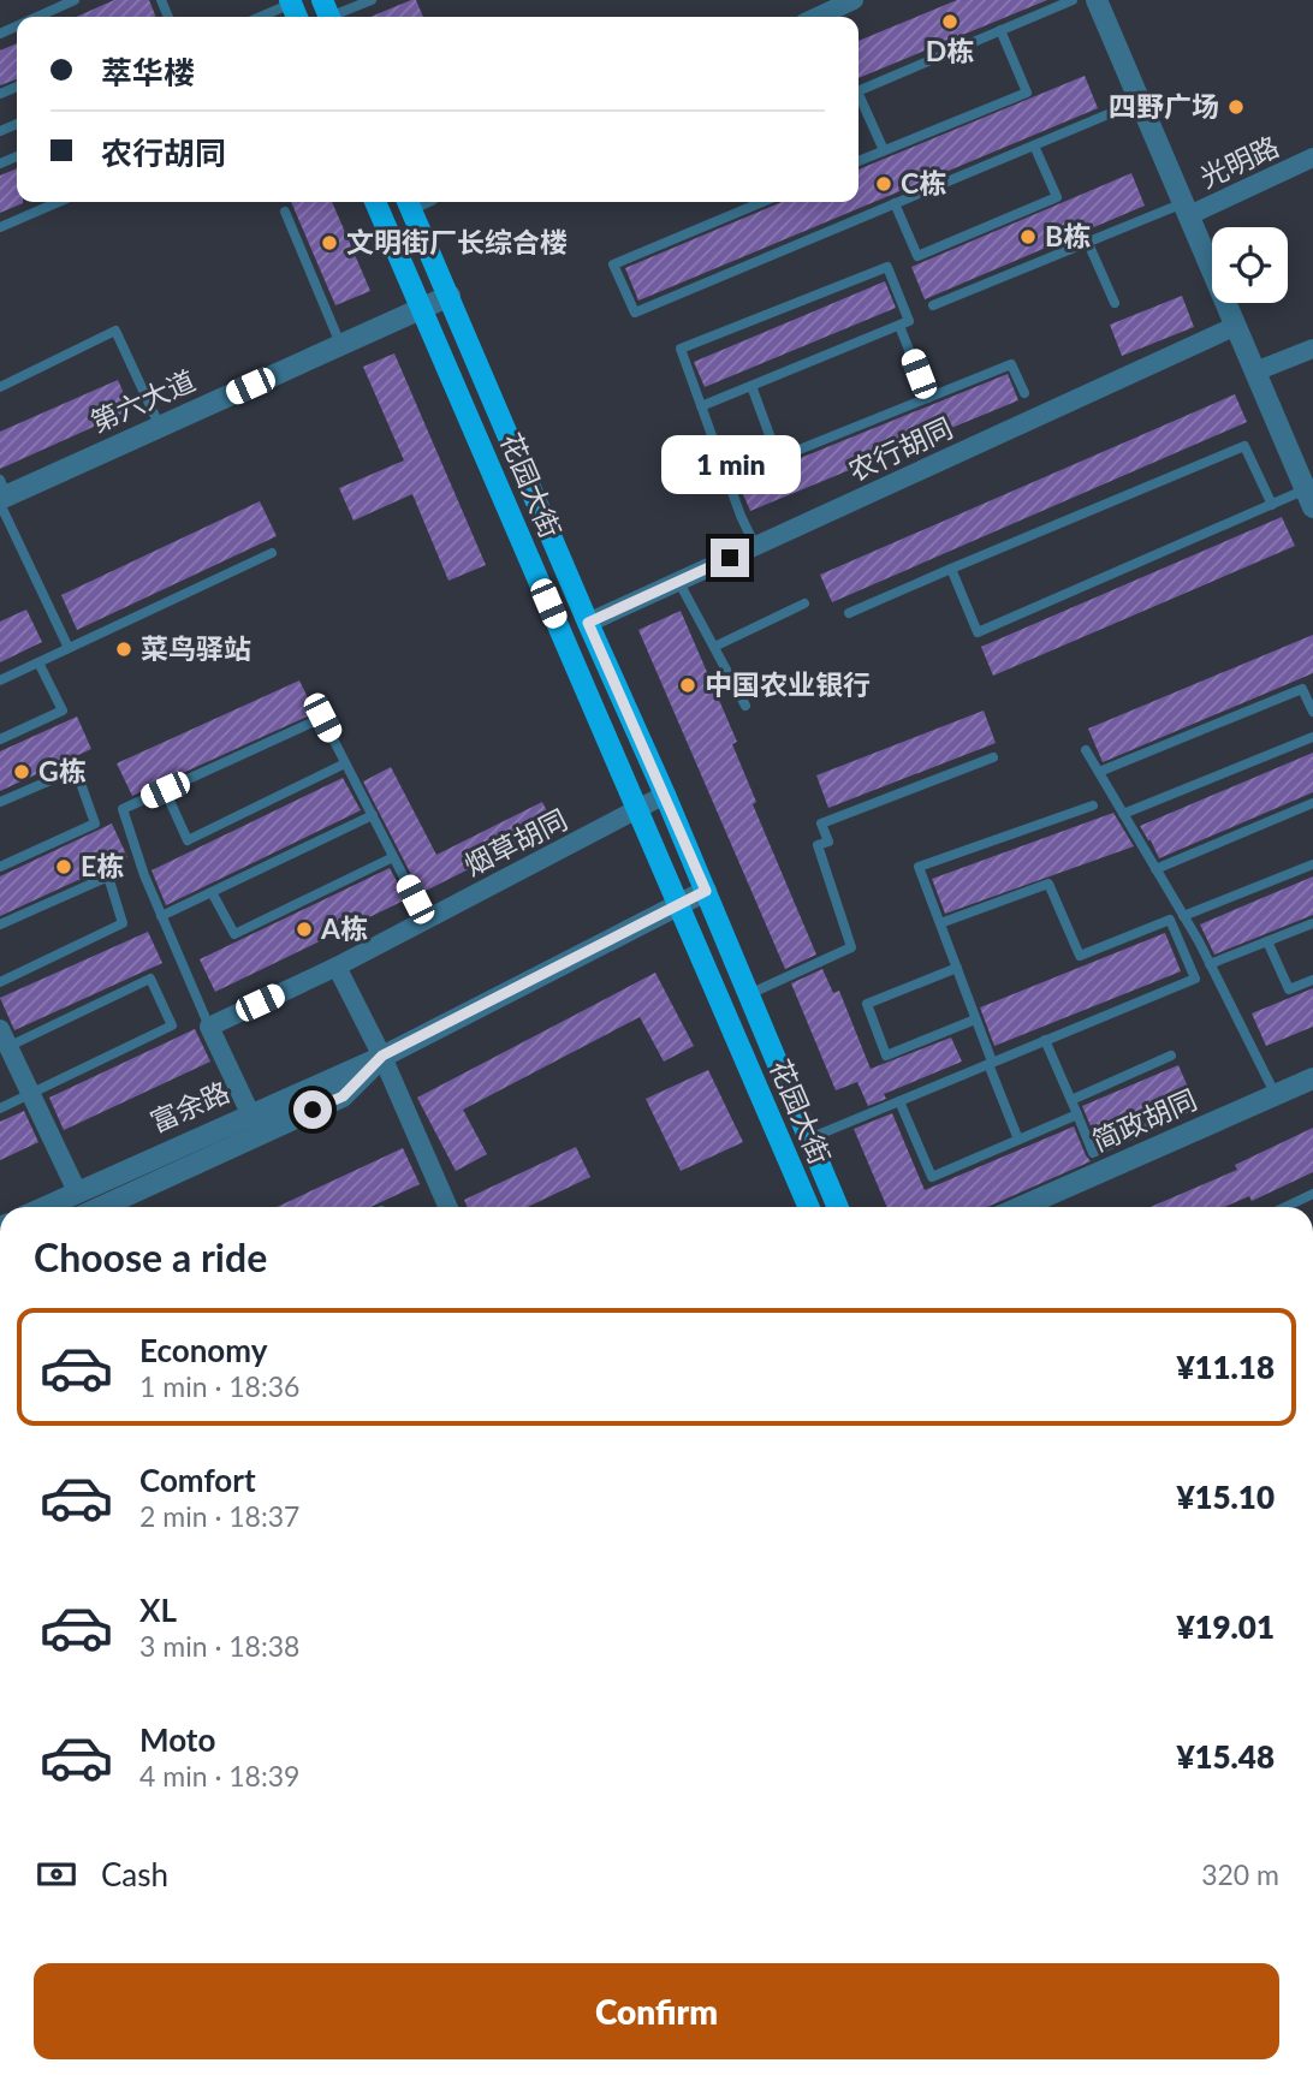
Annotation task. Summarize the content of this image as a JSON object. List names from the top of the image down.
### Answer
{
  "streets": {
    "main road": ["花园大街"],
    "street": [
      "光明路",
      "第六大道",
      "农行胡同",
      "烟草胡同",
      "富余路",
      "简政胡同"
    ]
  },
  "crossings": [
    ["第六大道", "花园大街"],
    ["农行胡同", "花园大街"],
    ["花园大街", "烟草胡同"],
    ["花园大街", "富余路"]
  ],
  "places": [
    "D栋",
    "四野广场",
    "C栋",
    "B栋",
    "文明街厂长综合楼",
    "菜鸟驿站",
    "中国农业银行",
    "G栋",
    "E栋",
    "A栋"
  ],
  "page": {
    "banner": ["萃华楼", "农行胡同"],
    "bubble": "1 min",
    "heading": "Choose a ride",
    "list": [
      {
        "name": "Economy",
        "note": "1 min · 18:36",
        "value": "¥11.18"
      },
      {
        "name": "Comfort",
        "note": "2 min · 18:37",
        "value": "¥15.10"
      },
      {
        "name": "XL",
        "note": "3 min · 18:38",
        "value": "¥19.01"
      },
      {
        "name": "Moto",
        "note": "4 min · 18:39",
        "value": "¥15.48"
      }
    ],
    "pay": ["Cash", "320 m"],
    "buttons": "Confirm"
  }
}
